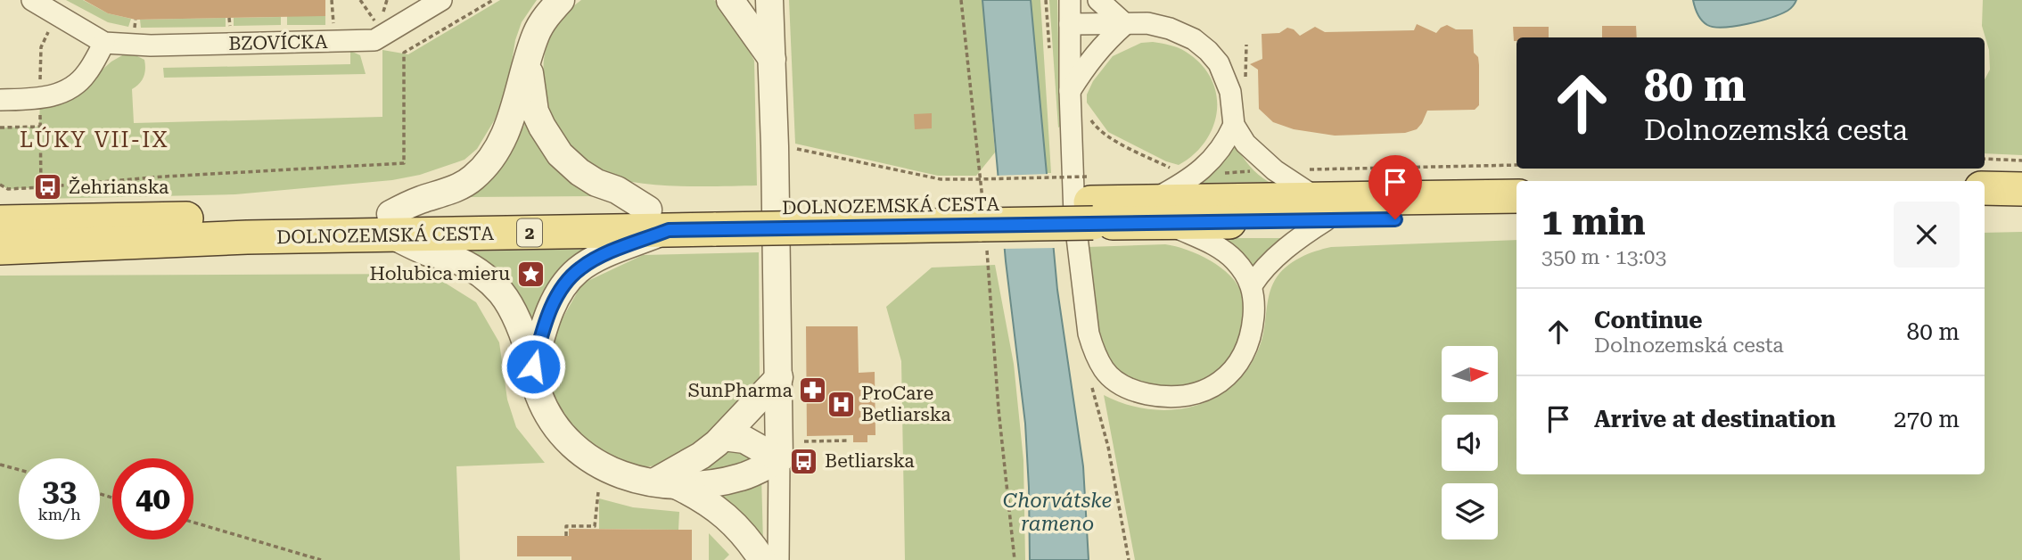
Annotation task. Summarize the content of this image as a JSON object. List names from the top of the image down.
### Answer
{
  "streets": {
    "main road": ["DOLNOZEMSKÁ CESTA", "2"],
    "street": ["BZOVÍCKA"]
  },
  "districts": ["LÚKY VII-IX"],
  "water": ["Chorvátske rameno"],
  "places": {
    "bus stop": ["Žehrianska", "Betliarska"],
    "place": ["Holubica mieru"],
    "pharmacy": ["SunPharma"],
    "hospital": ["ProCare Betliarska"]
  },
  "north": "right",
  "page": {
    "turn": ["80 m", "Dolnozemská cesta"],
    "heading": ["1 min", "350 m · 13:03"],
    "list": [
      {
        "name": "Continue",
        "note": "Dolnozemská cesta",
        "value": "80 m"
      },
      {
        "name": "Arrive at destination",
        "value": "270 m"
      }
    ],
    "speed": "33 km/h",
    "limit": "40"
  }
}
